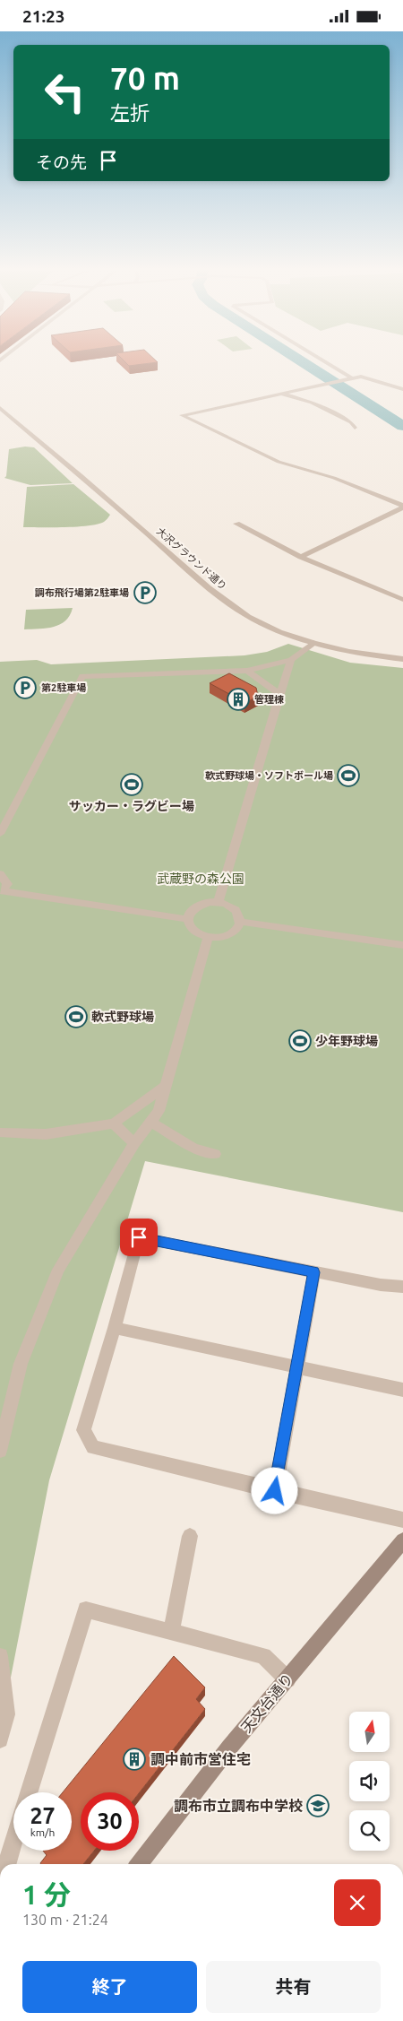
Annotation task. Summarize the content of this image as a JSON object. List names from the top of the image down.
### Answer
{
  "streets": {
    "main road": ["天文台通り"],
    "street": ["大沢グラウンド通り"]
  },
  "parks": ["武蔵野の森公園"],
  "places": {
    "parking": ["調布飛行場第2駐車場", "第2駐車場"],
    "building": ["管理棟", "調中前市営住宅"],
    "sports": [
      "軟式野球場・ソフトボール場",
      "サッカー・ラグビー場",
      "軟式野球場",
      "少年野球場"
    ],
    "school or university": ["調布市立調布中学校"]
  },
  "north": "top",
  "page": {
    "status": "21:23",
    "turn": ["70 m", "左折"],
    "then": "その先",
    "speed": "27 km/h",
    "limit": "30",
    "heading": ["1 分", "130 m · 21:24"],
    "buttons": ["終了", "共有"]
  }
}
